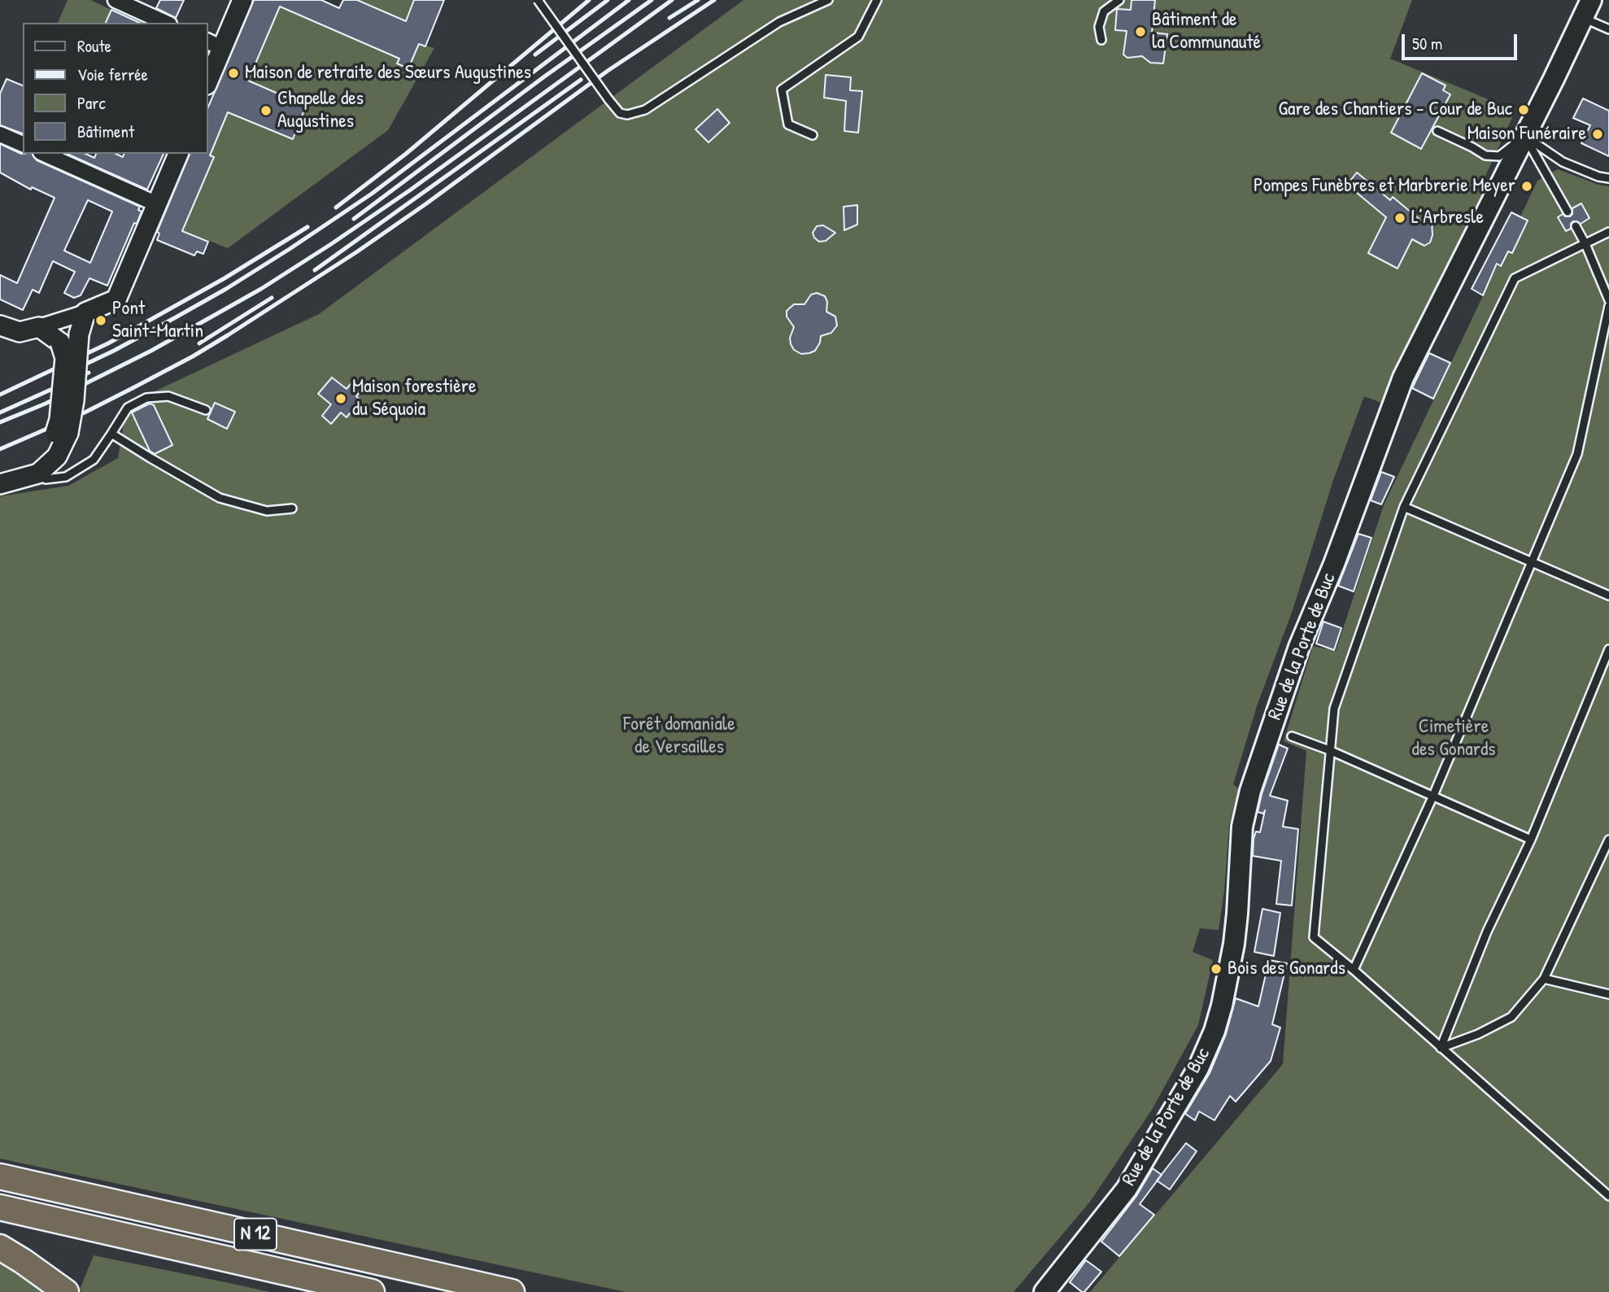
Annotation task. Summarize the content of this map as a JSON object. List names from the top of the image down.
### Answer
{
  "streets": {
    "highway": ["N 12"],
    "main road": ["Rue de la Porte de Buc"]
  },
  "parks": ["Forêt domaniale de Versailles", "Cimetière des Gonards"],
  "places": [
    "Bâtiment de la Communauté",
    "Maison de retraite des Sœurs Augustines",
    "Gare des Chantiers - Cour de Buc",
    "Chapelle des Augustines",
    "Maison Funéraire",
    "Pompes Funèbres et Marbrerie Meyer",
    "L’Arbresle",
    "Pont Saint-Martin",
    "Maison forestière du Séquoia",
    "Bois des Gonards"
  ],
  "legend": [
    "Route",
    "Voie ferrée",
    "Parc",
    "Bâtiment"
  ],
  "scale_bar": "50 m"
}
